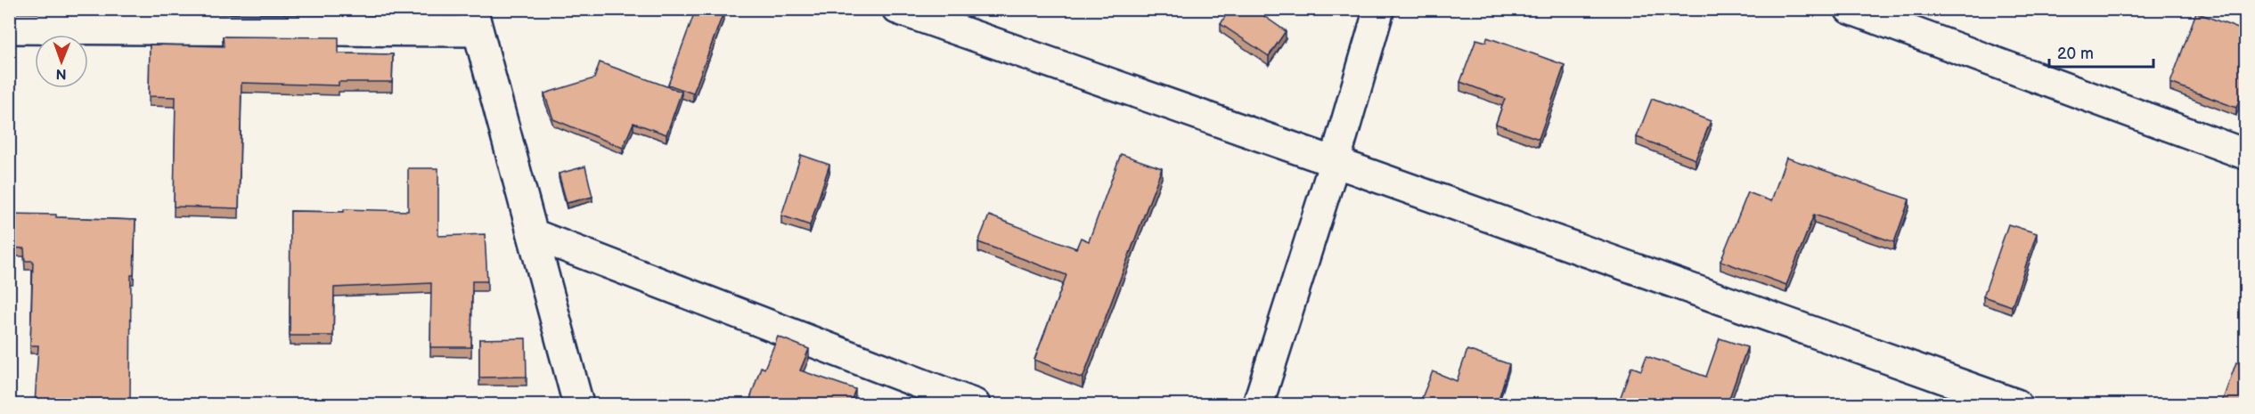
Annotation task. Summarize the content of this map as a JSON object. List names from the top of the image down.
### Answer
{
  "scale_bar": "20 m",
  "north": "bottom"
}
